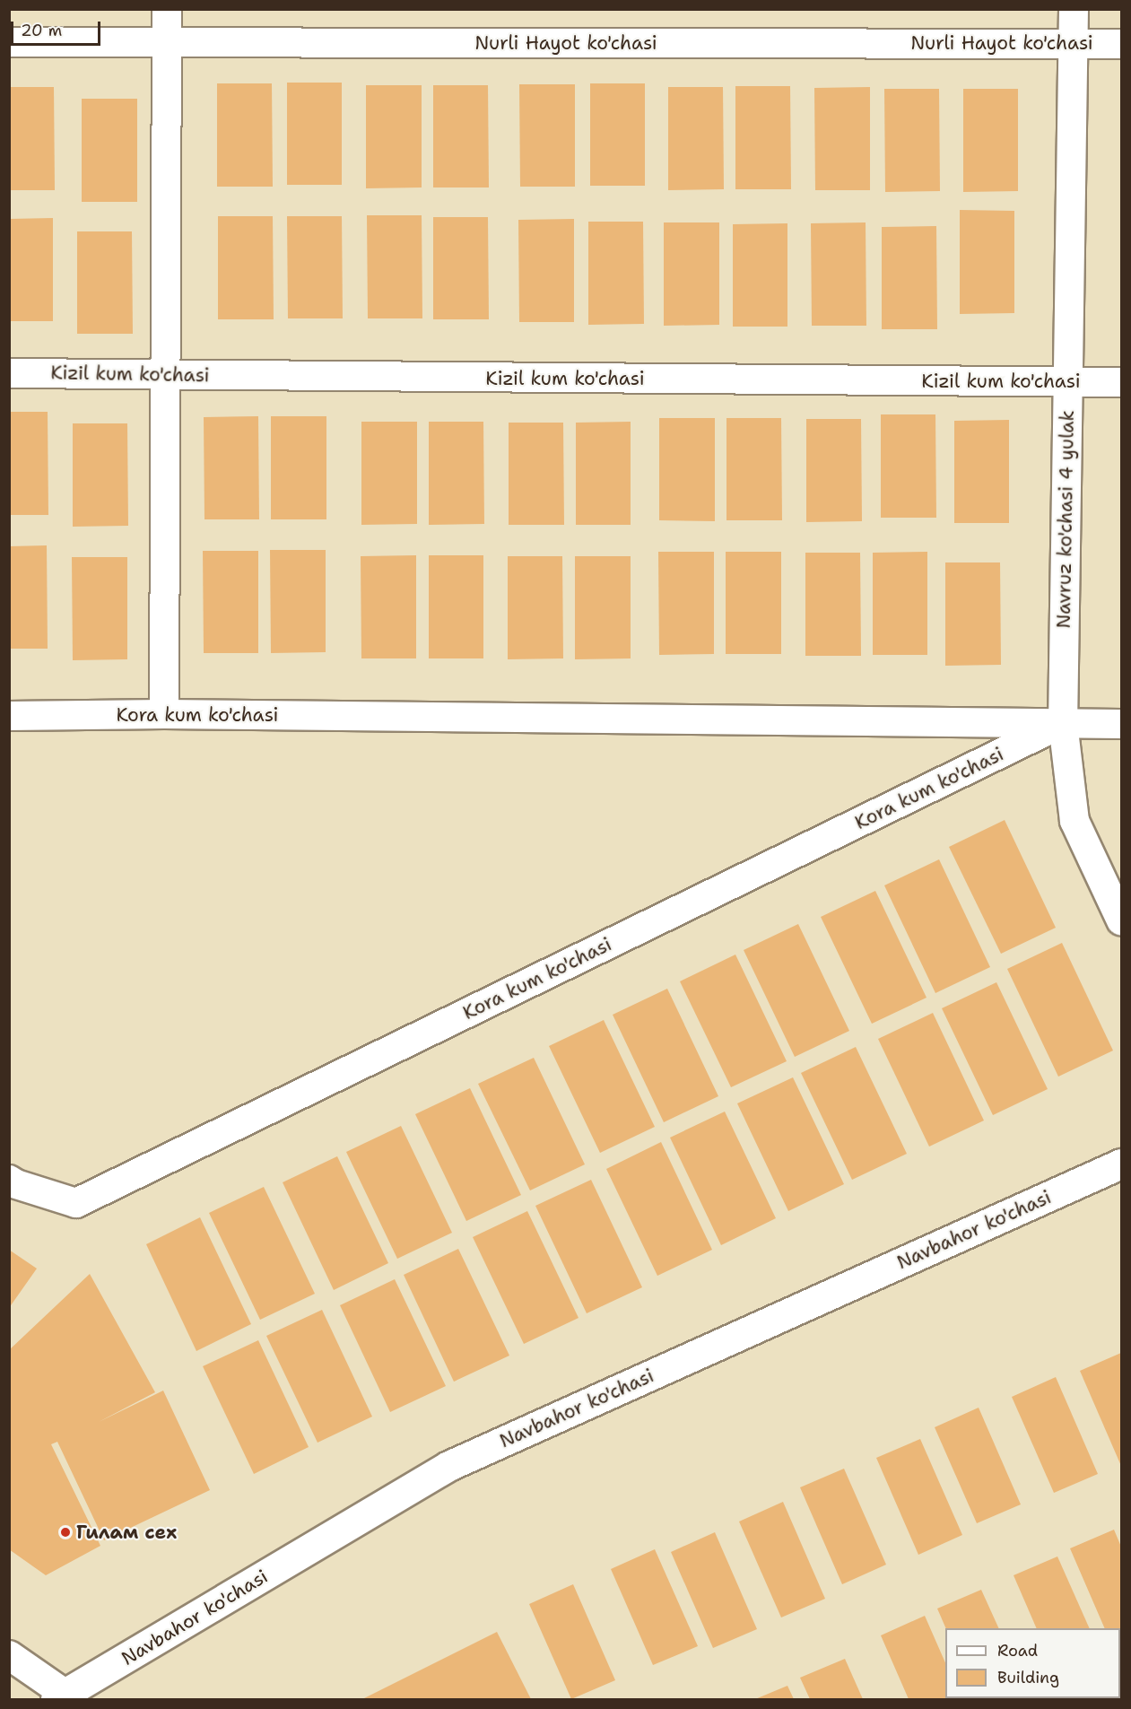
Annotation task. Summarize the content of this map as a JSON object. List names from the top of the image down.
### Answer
{
  "streets": {
    "main road": ["Navbahor ko'chasi"],
    "street": [
      "Nurli Hayot ko'chasi",
      "Kizil kum ko'chasi",
      "Navruz ko'chasi 4 yulak",
      "Kora kum ko'chasi"
    ]
  },
  "crossings": [
    ["Nurli Hayot ko'chasi", "Navruz ko'chasi 4 yulak"],
    ["Kizil kum ko'chasi", "Navruz ko'chasi 4 yulak"],
    ["Navruz ko'chasi 4 yulak", "Kora kum ko'chasi"]
  ],
  "places": ["Гилам сех"],
  "legend": ["Road", "Building"],
  "scale_bar": "20 m"
}
